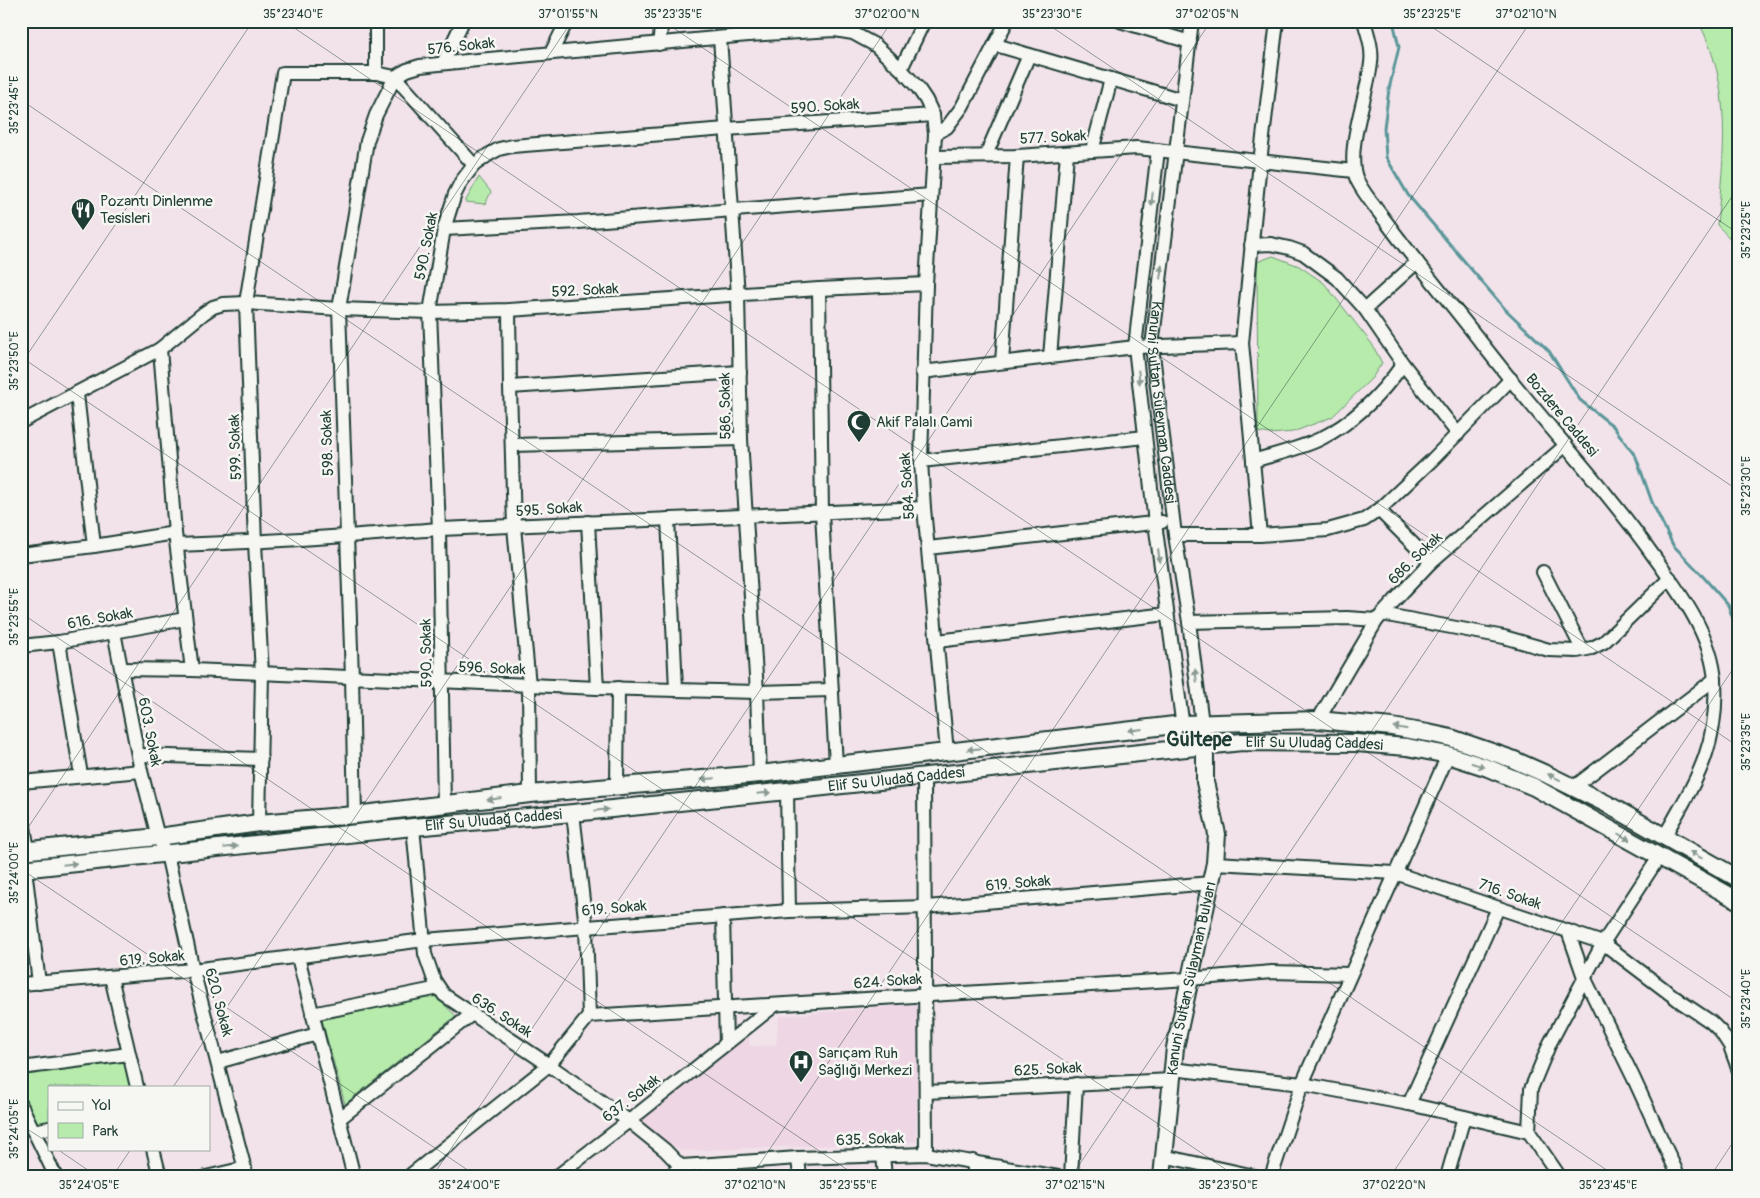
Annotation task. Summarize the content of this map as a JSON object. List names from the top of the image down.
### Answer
{
  "streets": {
    "main road": ["Kanuni Sultan Süleyman Caddesi", "Elif Su Uludağ Caddesi", "Kanuni Sultan Sülayman Bulvarı"],
    "street": [
      "576. Sokak",
      "590. Sokak",
      "577. Sokak",
      "592. Sokak",
      "586. Sokak",
      "Bozdere Caddesi",
      "598. Sokak",
      "599. Sokak",
      "584. Sokak",
      "595. Sokak",
      "686. Sokak",
      "616. Sokak",
      "596. Sokak",
      "603. Sokak",
      "619. Sokak",
      "716. Sokak",
      "624. Sokak",
      "620. Sokak",
      "636. Sokak",
      "625. Sokak",
      "637. Sokak",
      "635. Sokak"
    ]
  },
  "crossings": [
    ["576. Sokak", "590. Sokak"],
    ["576. Sokak", "577. Sokak"],
    ["576. Sokak", "586. Sokak"],
    ["576. Sokak", "598. Sokak"],
    ["576. Sokak", "584. Sokak"],
    ["590. Sokak", "592. Sokak"],
    ["590. Sokak", "586. Sokak"],
    ["590. Sokak", "595. Sokak"],
    ["590. Sokak", "596. Sokak"],
    ["590. Sokak", "Elif Su Uludağ Caddesi"],
    ["577. Sokak", "Kanuni Sultan Süleyman Caddesi"],
    ["577. Sokak", "Bozdere Caddesi"],
    ["577. Sokak", "584. Sokak"],
    ["592. Sokak", "586. Sokak"],
    ["592. Sokak", "598. Sokak"],
    ["592. Sokak", "599. Sokak"],
    ["592. Sokak", "584. Sokak"],
    ["Kanuni Sultan Süleyman Caddesi", "Elif Su Uludağ Caddesi"],
    ["Kanuni Sultan Süleyman Caddesi", "Kanuni Sultan Sülayman Bulvarı"],
    ["586. Sokak", "595. Sokak"],
    ["586. Sokak", "596. Sokak"],
    ["586. Sokak", "Elif Su Uludağ Caddesi"],
    ["Bozdere Caddesi", "686. Sokak"],
    ["Bozdere Caddesi", "Elif Su Uludağ Caddesi"],
    ["598. Sokak", "595. Sokak"],
    ["598. Sokak", "596. Sokak"],
    ["598. Sokak", "Elif Su Uludağ Caddesi"],
    ["599. Sokak", "595. Sokak"],
    ["599. Sokak", "596. Sokak"],
    ["599. Sokak", "Elif Su Uludağ Caddesi"],
    ["584. Sokak", "595. Sokak"],
    ["584. Sokak", "Elif Su Uludağ Caddesi"],
    ["686. Sokak", "Elif Su Uludağ Caddesi"],
    ["616. Sokak", "603. Sokak"],
    ["596. Sokak", "603. Sokak"],
    ["603. Sokak", "Elif Su Uludağ Caddesi"],
    ["603. Sokak", "620. Sokak"],
    ["Elif Su Uludağ Caddesi", "620. Sokak"],
    ["Elif Su Uludağ Caddesi", "636. Sokak"],
    ["619. Sokak", "Kanuni Sultan Sülayman Bulvarı"],
    ["619. Sokak", "620. Sokak"],
    ["619. Sokak", "636. Sokak"],
    ["716. Sokak", "Kanuni Sultan Sülayman Bulvarı"],
    ["Kanuni Sultan Sülayman Bulvarı", "624. Sokak"],
    ["Kanuni Sultan Sülayman Bulvarı", "625. Sokak"],
    ["624. Sokak", "637. Sokak"],
    ["636. Sokak", "637. Sokak"],
    ["636. Sokak", "635. Sokak"]
  ],
  "districts": ["Gültepe"],
  "places": {
    "restaurant": ["Pozantı Dinlenme Tesisleri"],
    "mosque": ["Akif Palalı Cami"],
    "hospital": ["Sarıçam Ruh Sağlığı Merkezi"]
  },
  "legend": ["Yol", "Park"],
  "coordinates": [
    "35°23'40\"E",
    "37°01'55\"N",
    "35°23'35\"E",
    "37°02'00\"N",
    "35°23'30\"E",
    "37°02'05\"N",
    "35°23'25\"E",
    "37°02'10\"N",
    "35°23'45\"E",
    "35°23'50\"E",
    "35°23'55\"E",
    "35°24'00\"E",
    "35°24'05\"E",
    "37°02'15\"N",
    "37°02'20\"N"
  ]
}
